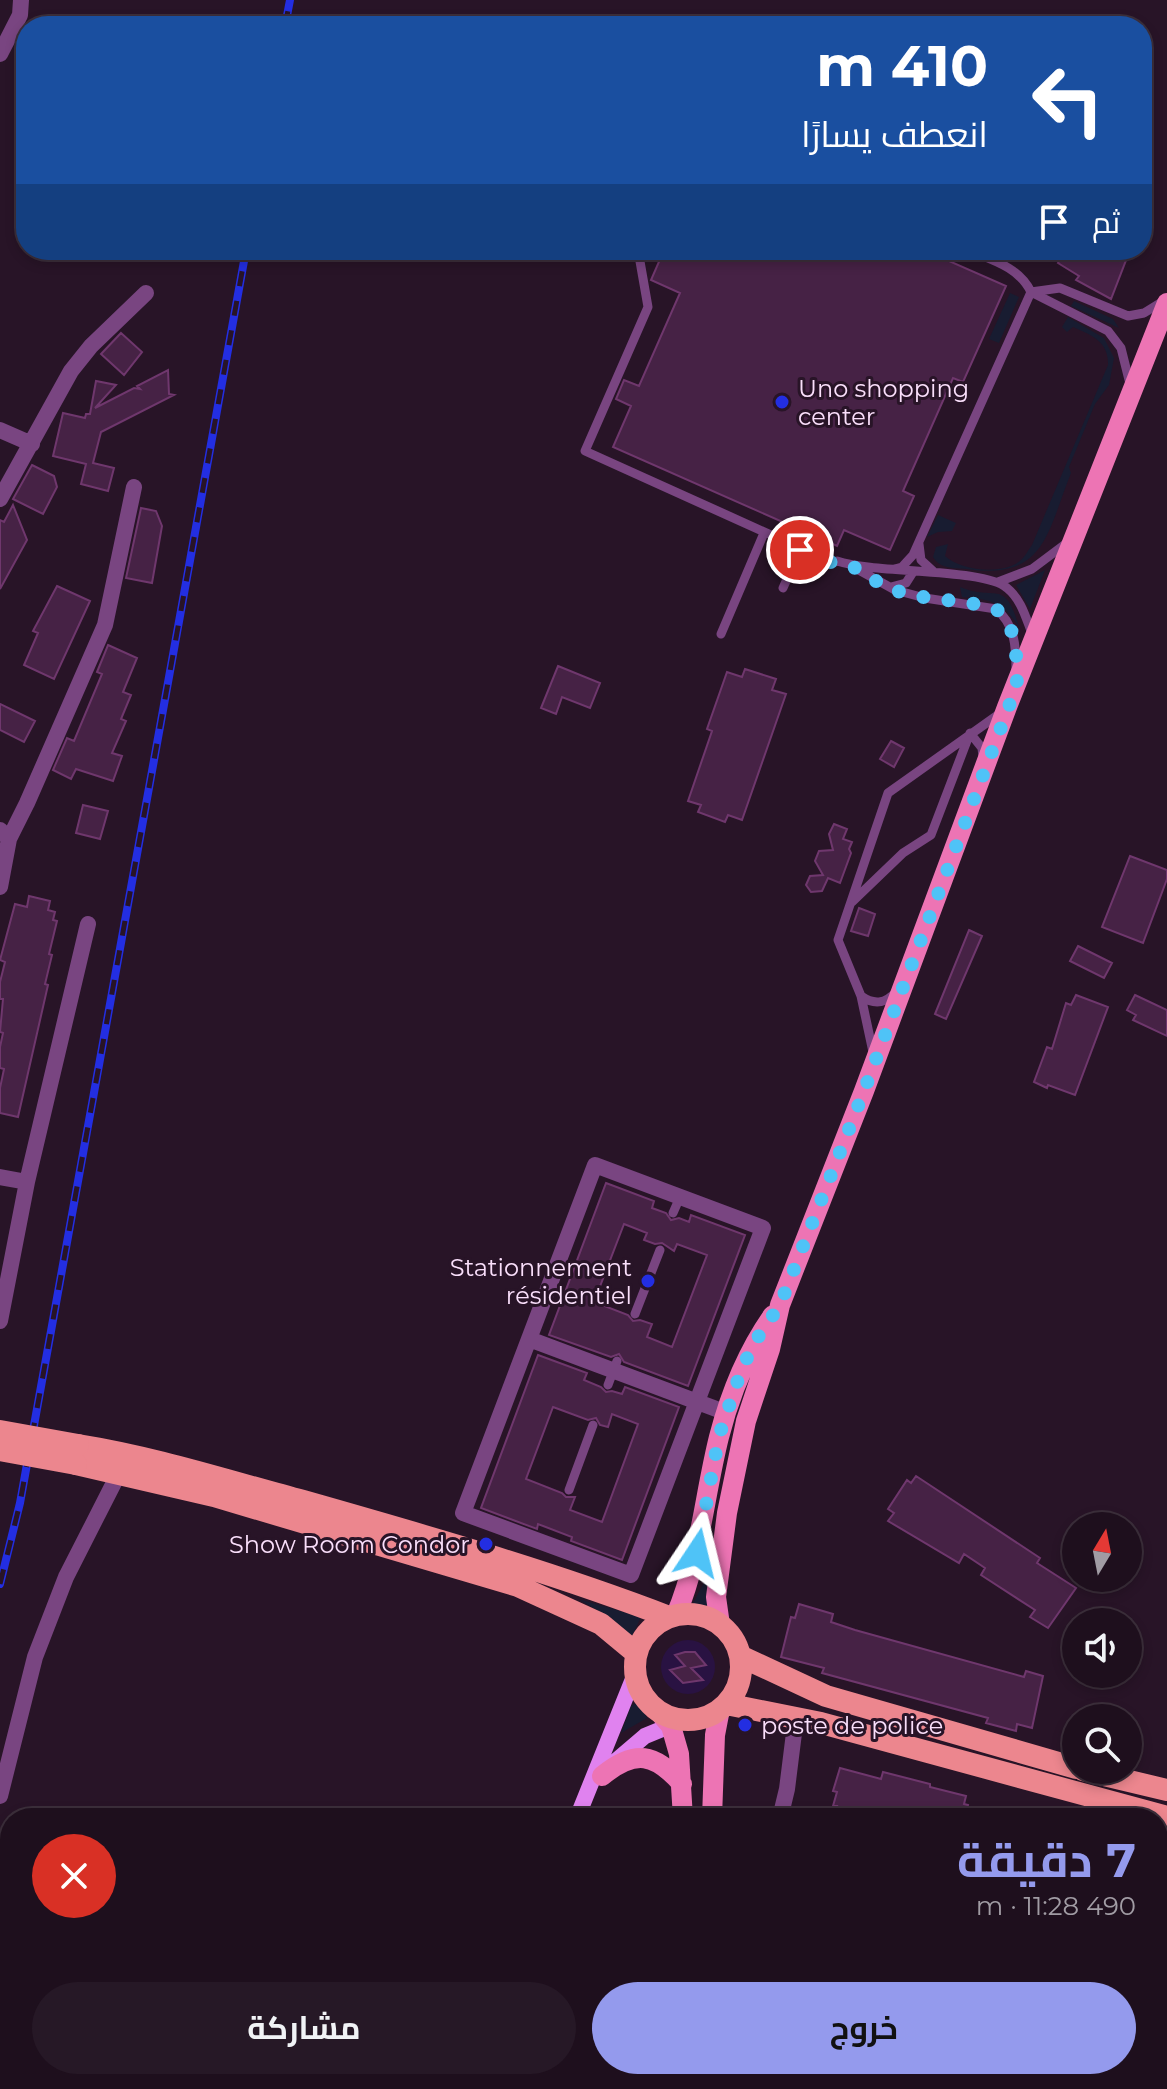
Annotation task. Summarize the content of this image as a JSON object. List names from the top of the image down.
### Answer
{
  "places": [
    "Uno shopping center",
    "Stationnement résidentiel",
    "Show Room Condor",
    "poste de police"
  ],
  "north": "top",
  "page": {
    "turn": ["410 m", "انعطف يسارًا"],
    "then": "ثم",
    "heading": ["7 دقيقة", "490 m · 11:28"],
    "buttons": ["خروج", "مشاركة"]
  }
}
